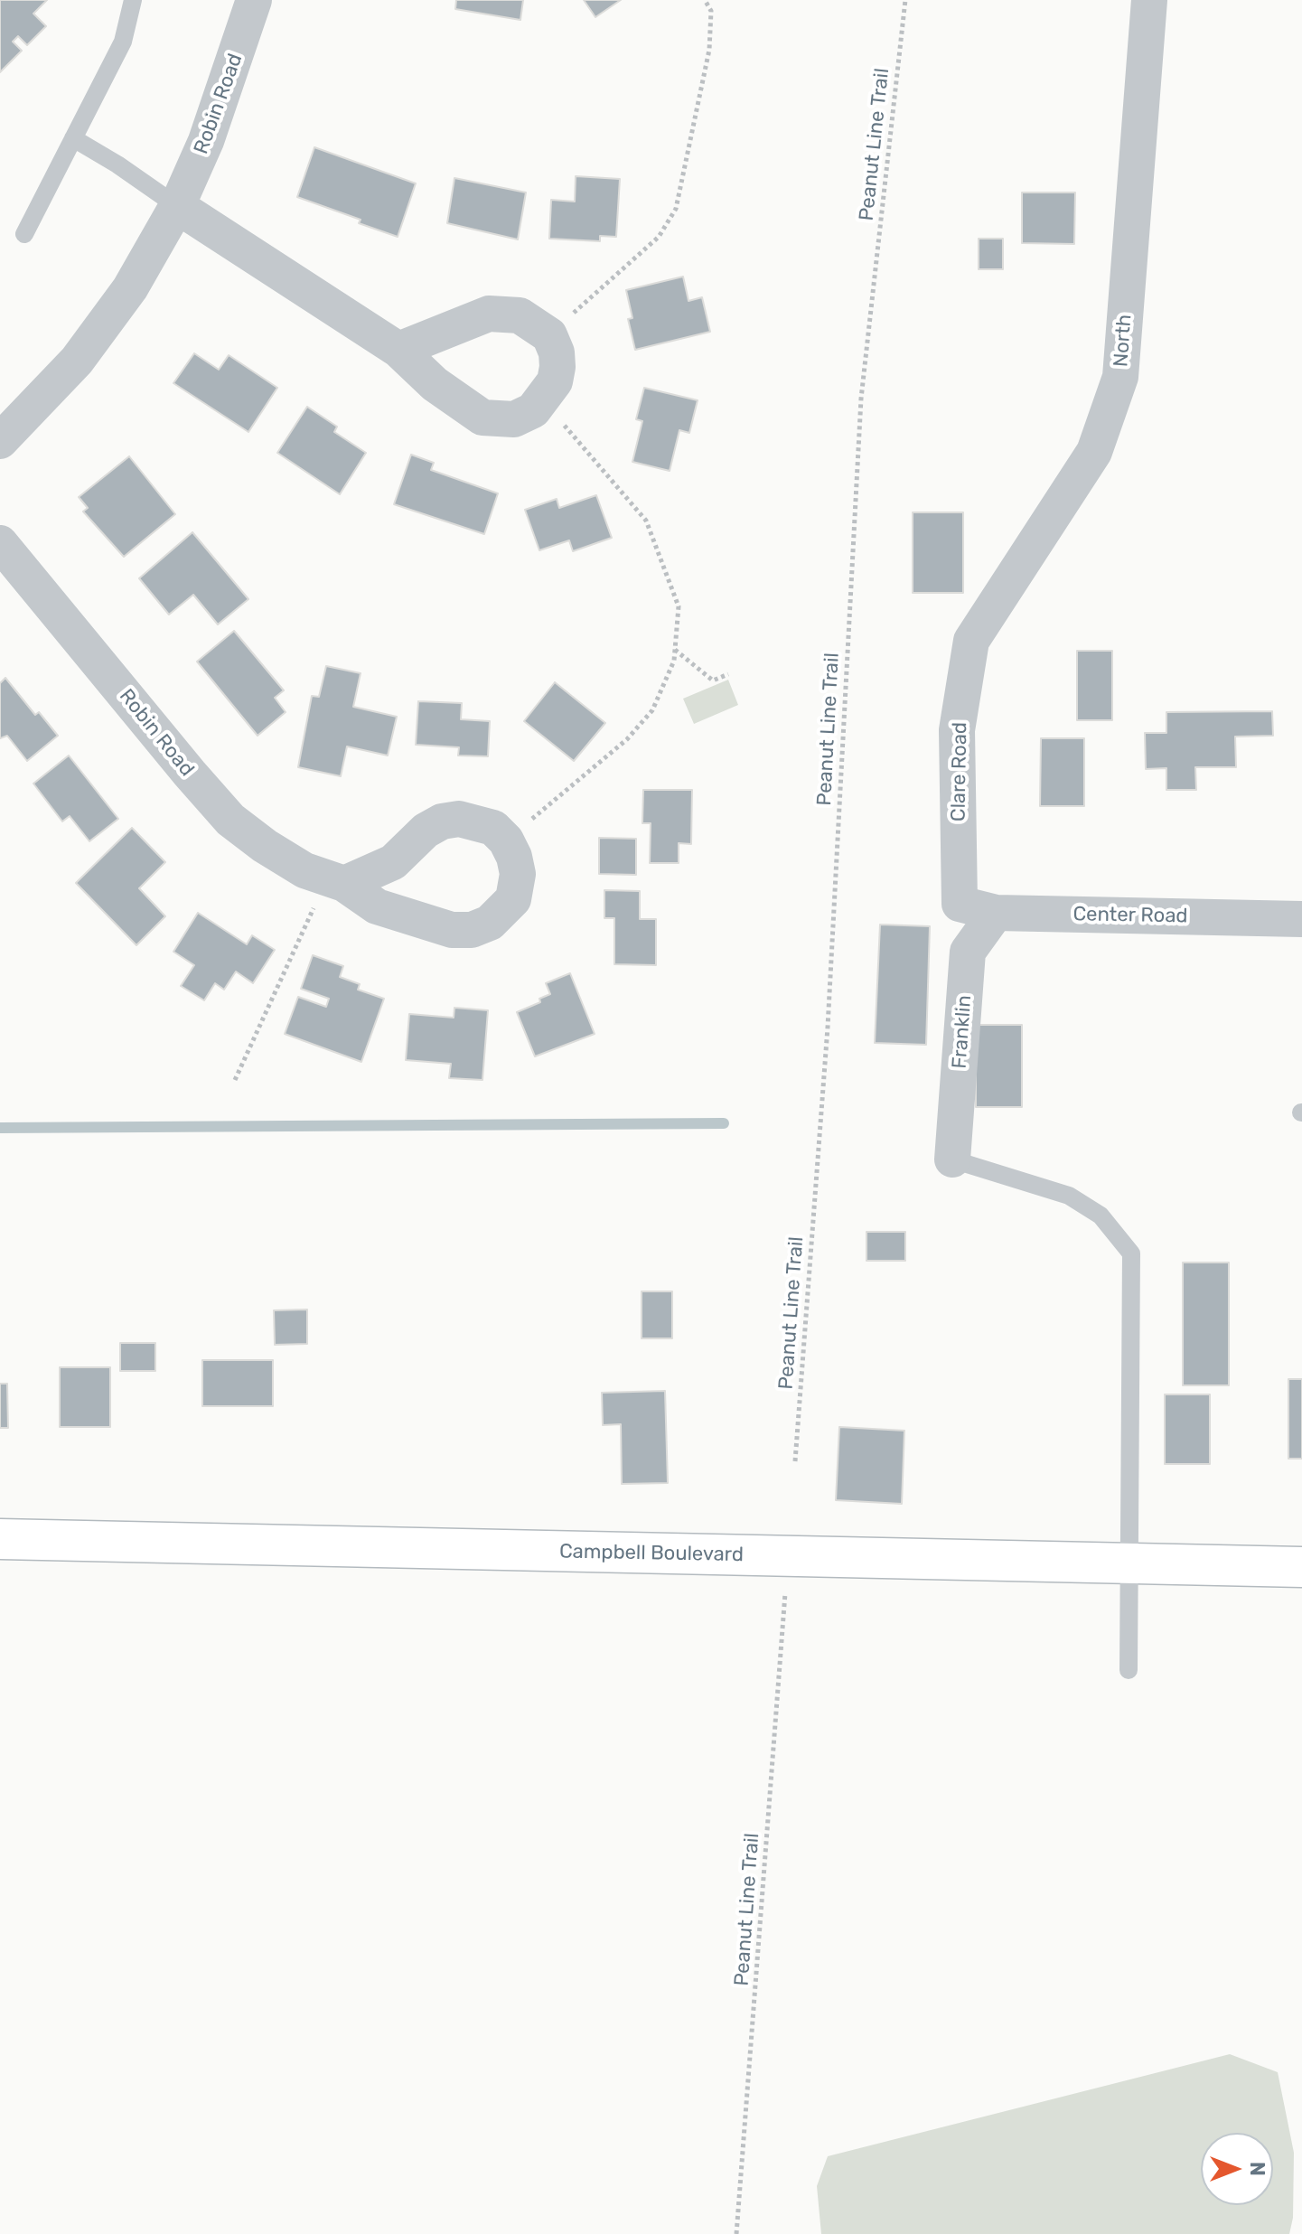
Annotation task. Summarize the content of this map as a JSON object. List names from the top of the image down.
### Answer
{
  "streets": {
    "main road": ["Campbell Boulevard"],
    "street": [
      "Robin Road",
      "North",
      "Clare Road",
      "Center Road",
      "Franklin"
    ],
    "path": ["Peanut Line Trail"]
  },
  "crossings": [
    ["North", "Clare Road"],
    ["Clare Road", "Center Road"],
    ["Center Road", "Franklin"]
  ],
  "north": "right"
}
